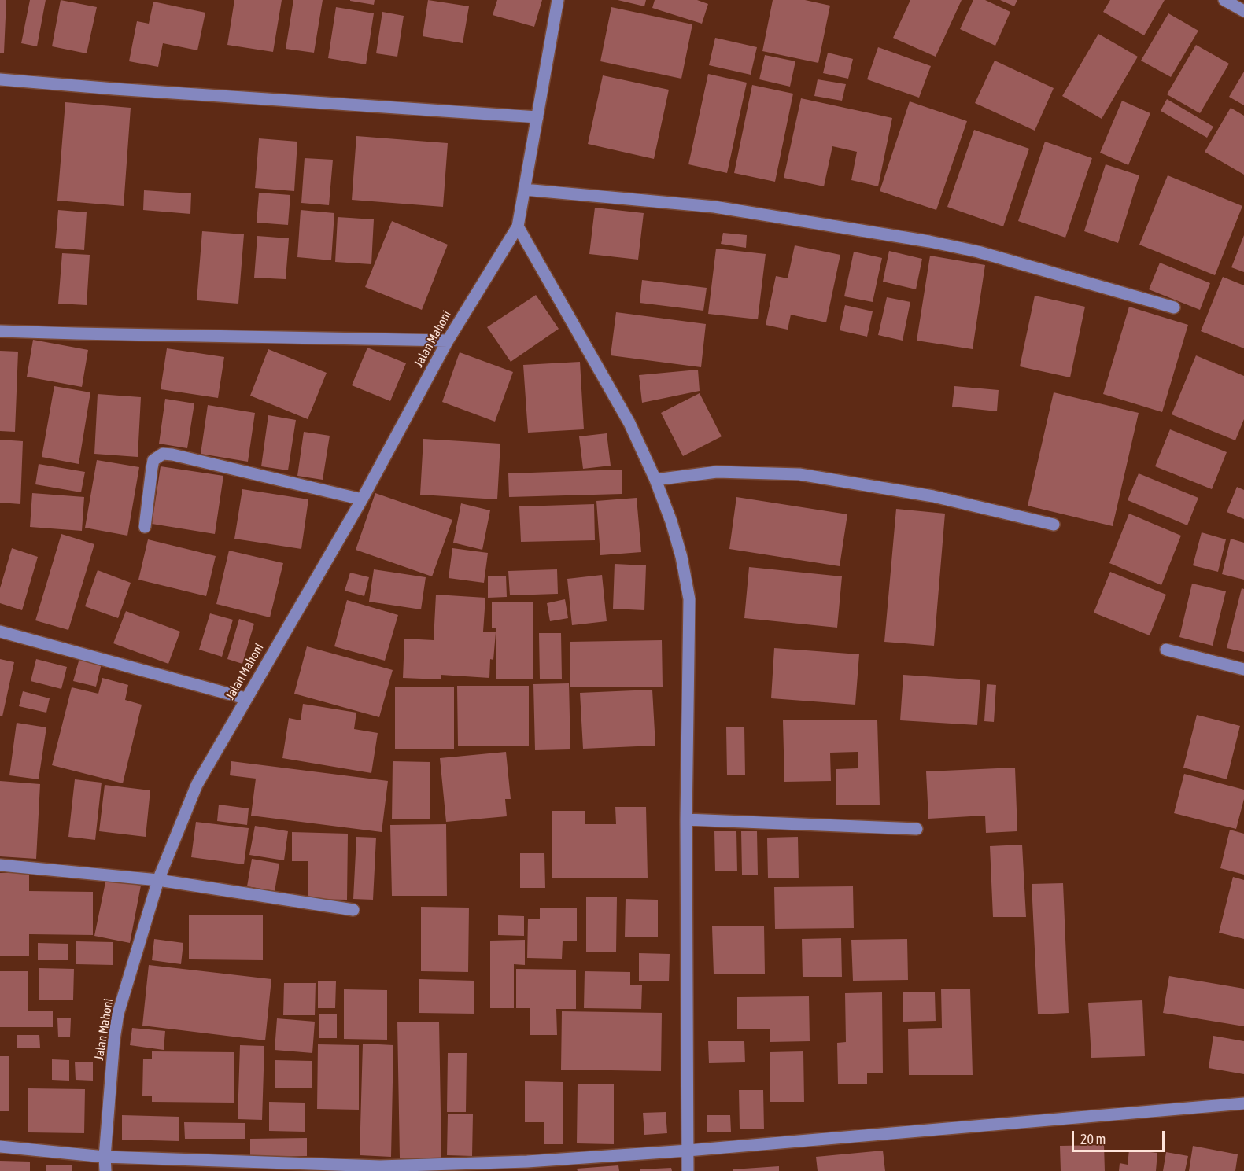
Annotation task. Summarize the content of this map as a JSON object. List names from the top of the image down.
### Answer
{
  "streets": {
    "street": ["Jalan Mahoni"]
  },
  "scale_bar": "20 m"
}
